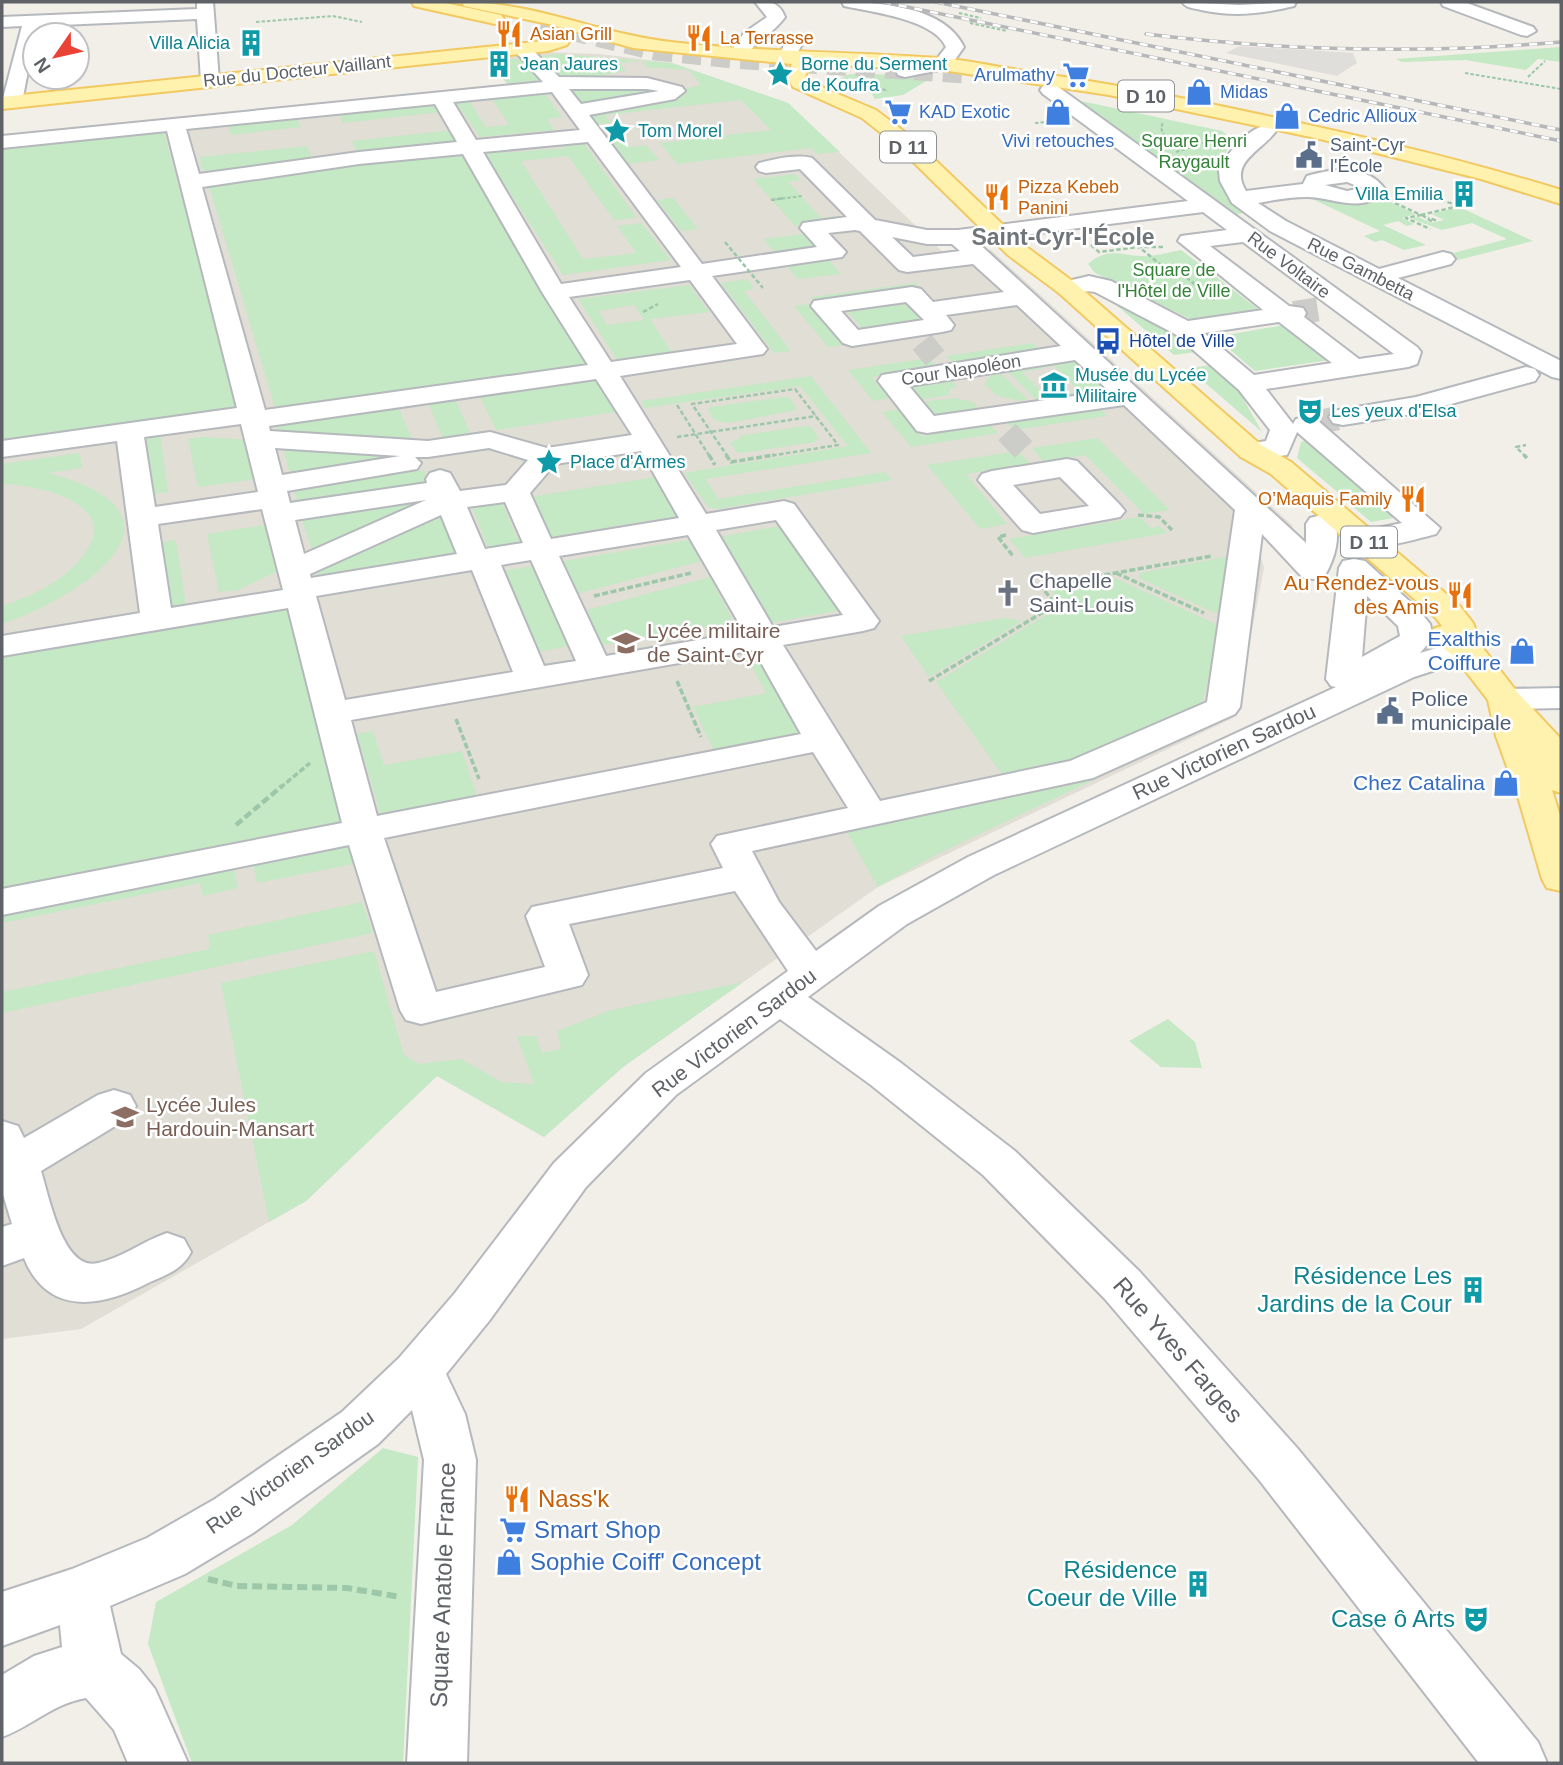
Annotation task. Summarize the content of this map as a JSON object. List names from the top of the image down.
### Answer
{
  "streets": {
    "main road": ["Rue du Docteur Vaillant", "D 10", "D 11"],
    "street": [
      "Rue Voltaire",
      "Rue Gambetta",
      "Cour Napoléon",
      "Rue Victorien Sardou",
      "Rue Yves Farges",
      "Square Anatole France"
    ]
  },
  "crossings": [
    ["Rue du Docteur Vaillant", "D 10"],
    ["D 10", "Rue Voltaire"],
    ["D 11", "Rue Victorien Sardou"],
    ["Rue Victorien Sardou", "Rue Yves Farges"],
    ["Rue Victorien Sardou", "Square Anatole France"]
  ],
  "districts": ["Saint-Cyr-l'École"],
  "parks": ["Square Henri Raygault", "Square de l'Hôtel de Ville"],
  "places": {
    "restaurant": [
      "Asian Grill",
      "La Terrasse",
      "Pizza Kebeb Panini",
      "O’Maquis Family",
      "Au Rendez-vous des Amis",
      "Nass'k"
    ],
    "building": [
      "Villa Alicia",
      "Jean Jaures",
      "Villa Emilia",
      "Résidence Les Jardins de la Cour",
      "Résidence Coeur de Ville"
    ],
    "place": ["Borne du Serment de Koufra", "Tom Morel", "Place d'Armes"],
    "supermarket": ["Arulmathy", "KAD Exotic", "Smart Shop"],
    "shop": [
      "Midas",
      "Vivi retouches",
      "Cedric Allioux",
      "Exalthis Coiffure",
      "Chez Catalina",
      "Sophie Coiff' Concept"
    ],
    "public building": ["Saint-Cyr l'École", "Police municipale"],
    "bus stop": ["Hôtel de Ville"],
    "museum": ["Musée du Lycée Militaire"],
    "theatre": ["Les yeux d'Elsa", "Case ô Arts"],
    "church": ["Chapelle Saint-Louis"],
    "school or university": ["Lycée militaire de Saint-Cyr", "Lycée Jules Hardouin-Mansart"]
  },
  "north": "bottom left"
}
